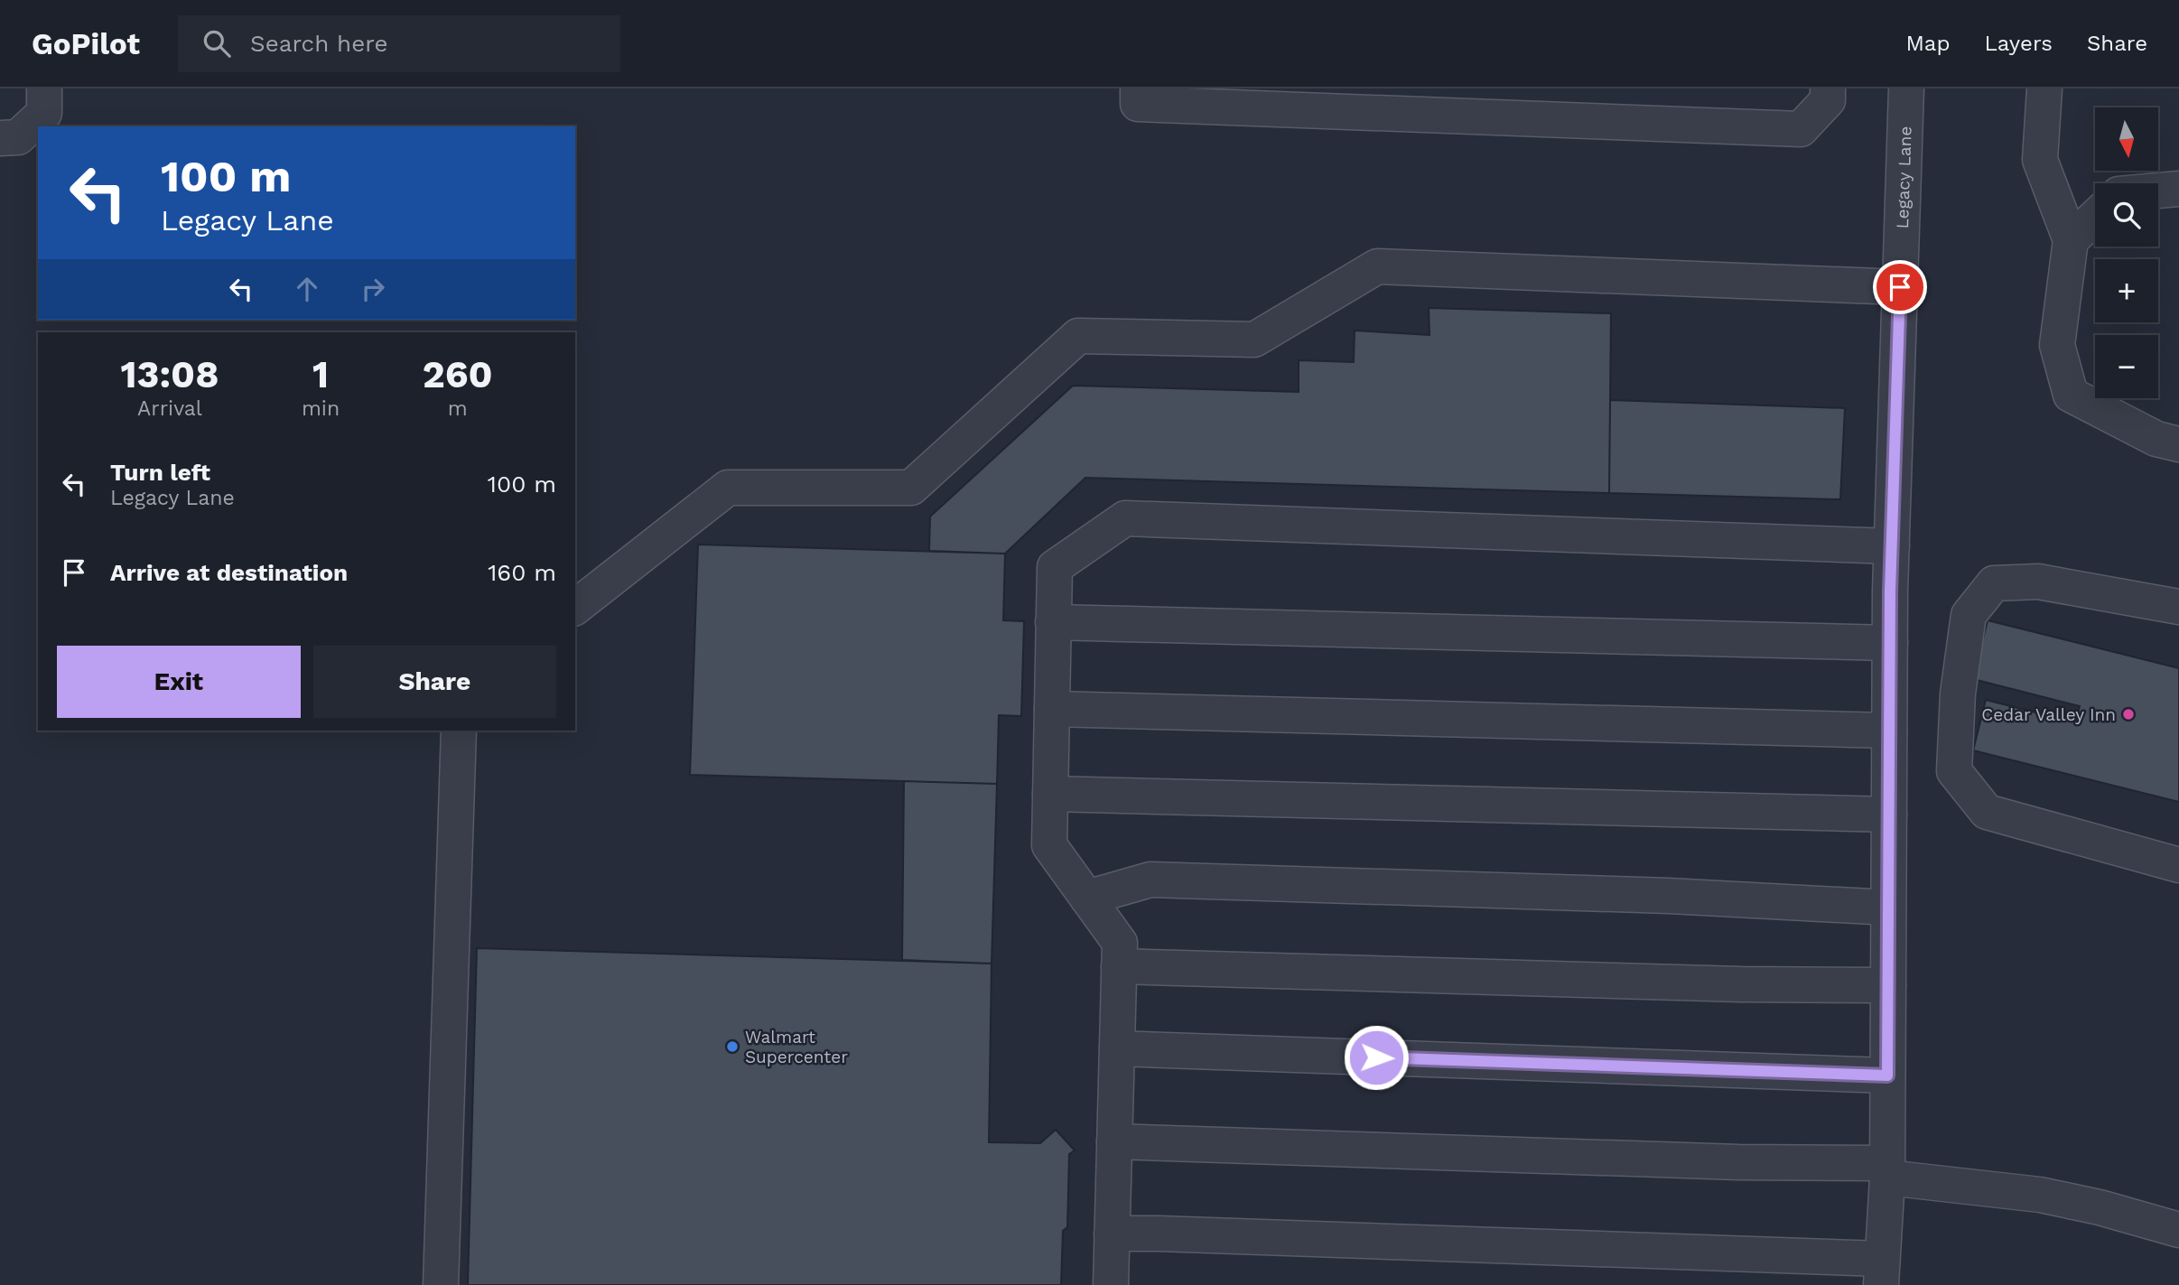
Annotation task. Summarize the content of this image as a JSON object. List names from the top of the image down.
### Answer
{
  "streets": {
    "street": ["Legacy Lane"]
  },
  "places": ["Cedar Valley Inn", "Walmart Supercenter"],
  "north": "bottom",
  "page": {
    "header": "GoPilot",
    "search": "Search here",
    "nav": ["Map", "Layers", "Share"],
    "map_buttons": ["+", "−"],
    "turn": ["100 m", "Legacy Lane"],
    "eta": [
      "13:08",
      "Arrival",
      "1",
      "min",
      "260",
      "m"
    ],
    "list": [
      {
        "name": "Turn left",
        "note": "Legacy Lane",
        "value": "100 m"
      },
      {
        "name": "Arrive at destination",
        "value": "160 m"
      }
    ],
    "buttons": ["Exit", "Share"]
  }
}
